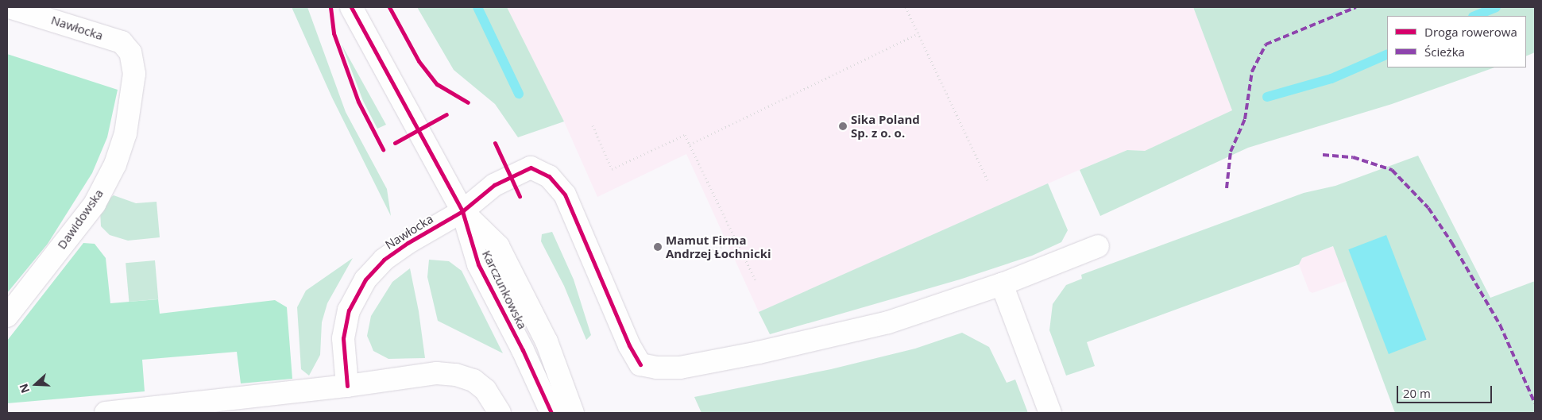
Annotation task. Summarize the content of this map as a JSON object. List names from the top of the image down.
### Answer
{
  "streets": {
    "street": ["Nawłocka", "Dawidowska", "Karczunkowska"]
  },
  "crossings": [
    ["Nawłocka", "Dawidowska"],
    ["Nawłocka", "Karczunkowska"]
  ],
  "places": ["Sika Poland Sp. z o. o.", "Mamut Firma Andrzej Łochnicki"],
  "legend": ["Droga rowerowa", "Ścieżka"],
  "scale_bar": "20 m",
  "north": "left"
}
